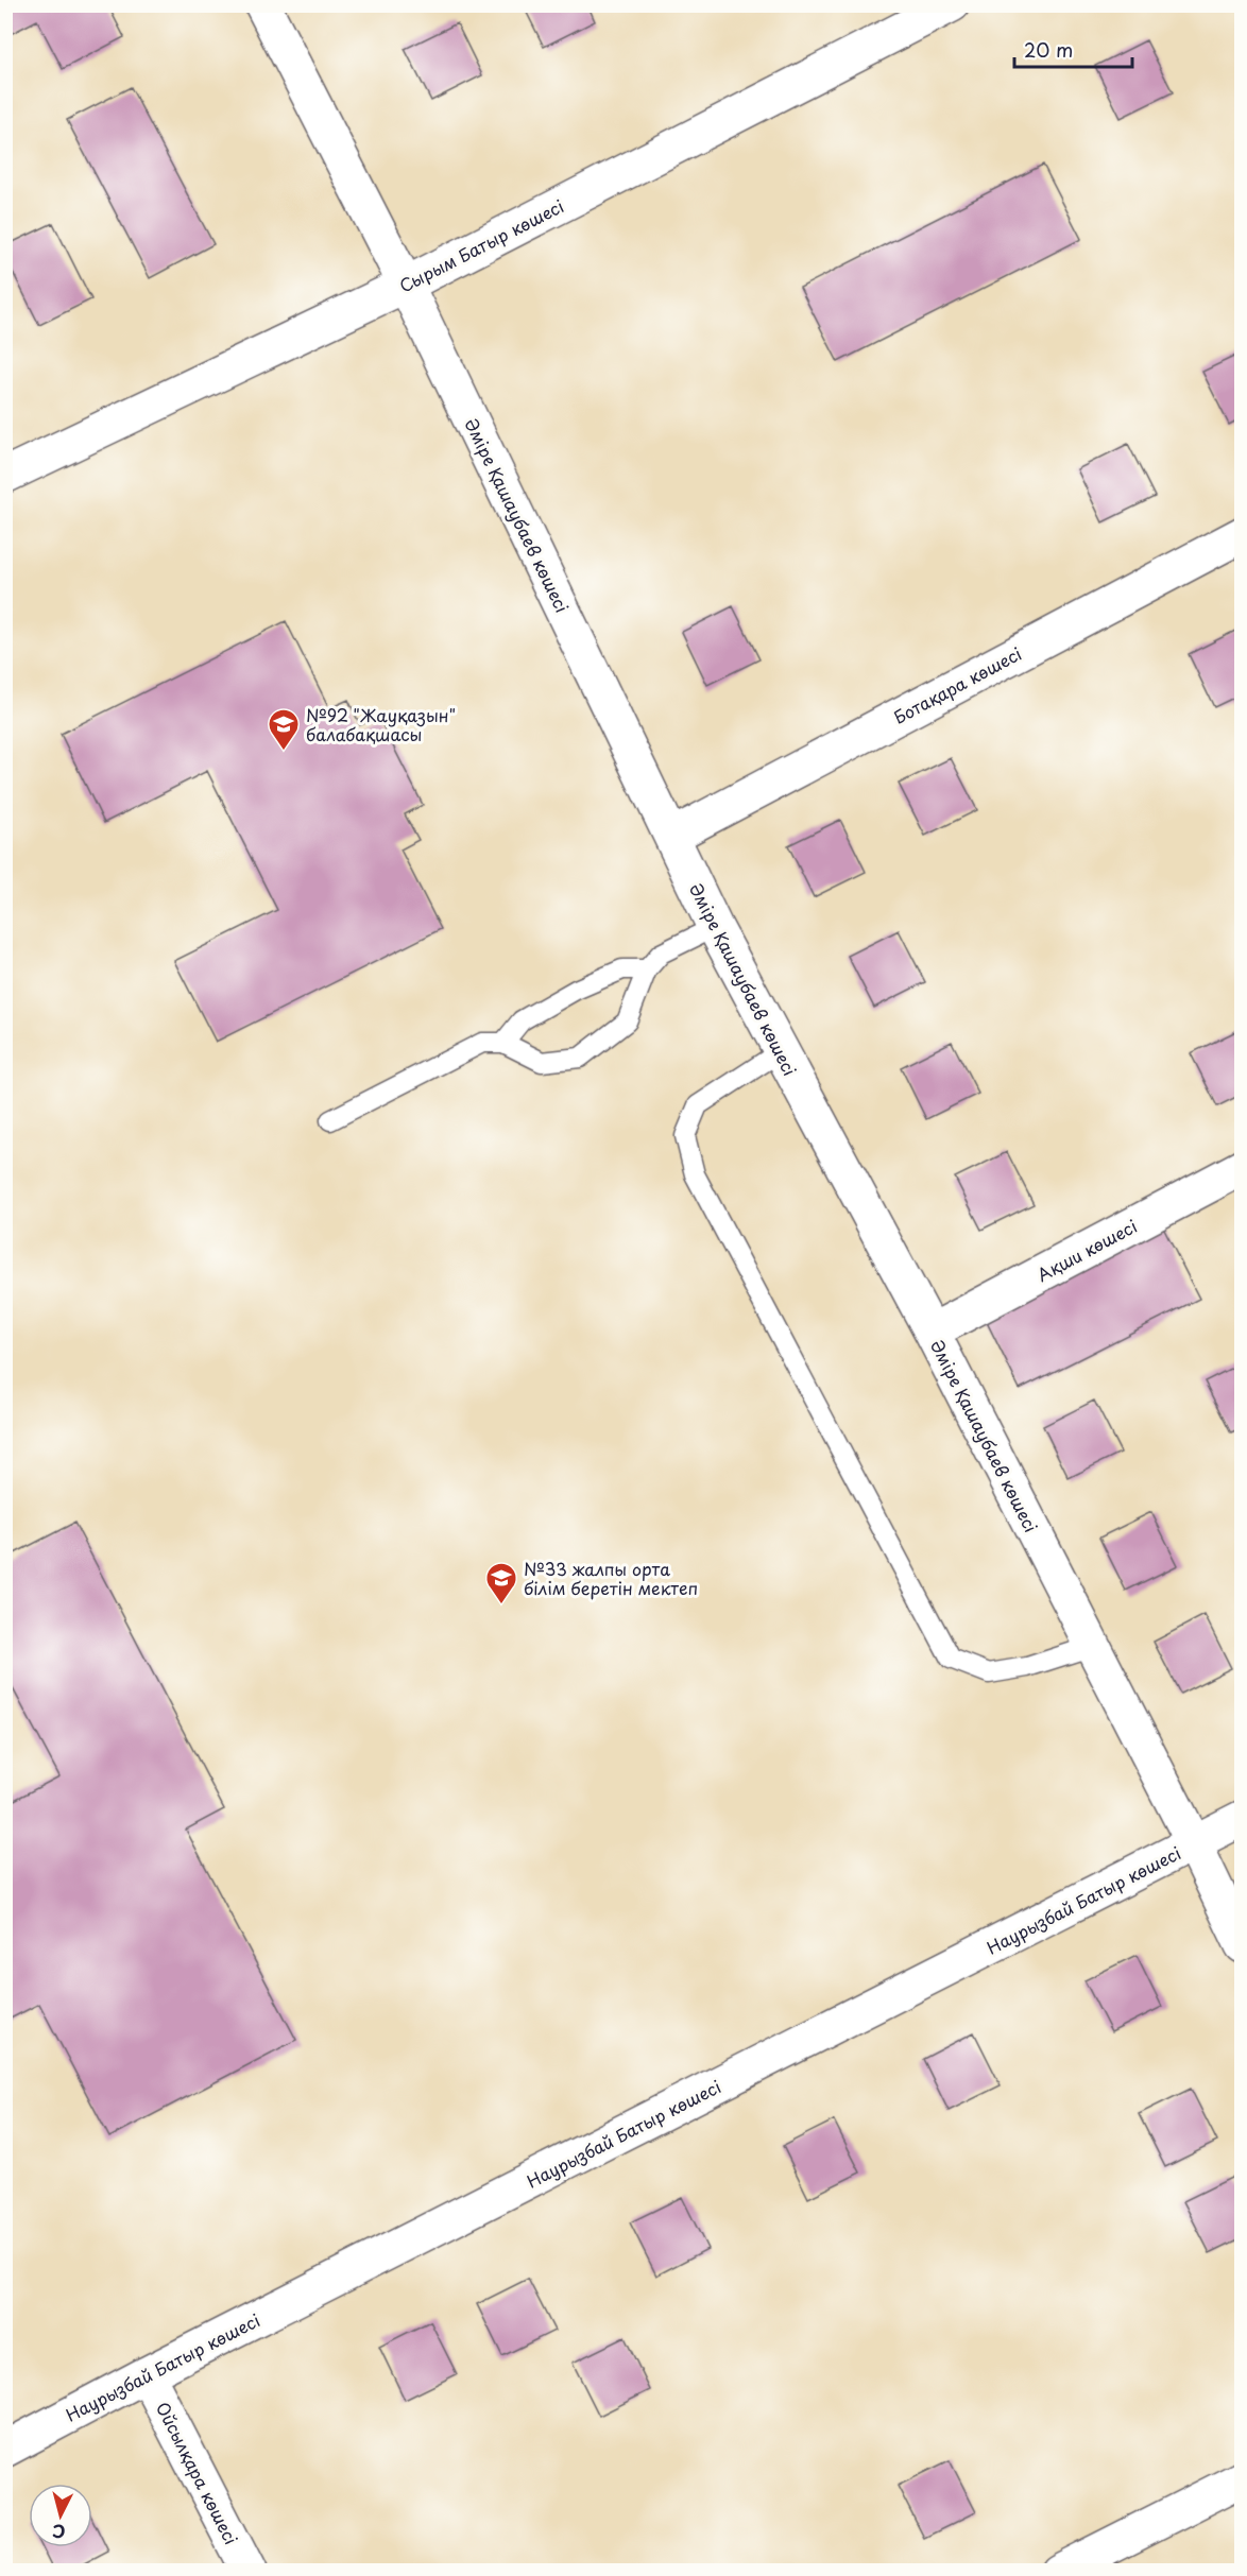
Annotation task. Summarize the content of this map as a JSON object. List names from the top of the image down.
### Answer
{
  "streets": {
    "street": [
      "Сырым Батыр көшесі",
      "Әміре Қашаубаев көшесі",
      "Ботақара көшесі",
      "Ақши көшесі",
      "Наурызбай Батыр көшесі",
      "Ойсылқара көшесі"
    ]
  },
  "crossings": [
    ["Сырым Батыр көшесі", "Әміре Қашаубаев көшесі"],
    ["Әміре Қашаубаев көшесі", "Ботақара көшесі"],
    ["Әміре Қашаубаев көшесі", "Ақши көшесі"],
    ["Әміре Қашаубаев көшесі", "Наурызбай Батыр көшесі"],
    ["Наурызбай Батыр көшесі", "Ойсылқара көшесі"]
  ],
  "places": {
    "school or university": ["№92 \"Жауқазын\" балабақшасы", "№33 жалпы орта білім беретін мектеп"]
  },
  "scale_bar": "20 m",
  "north": "bottom"
}
